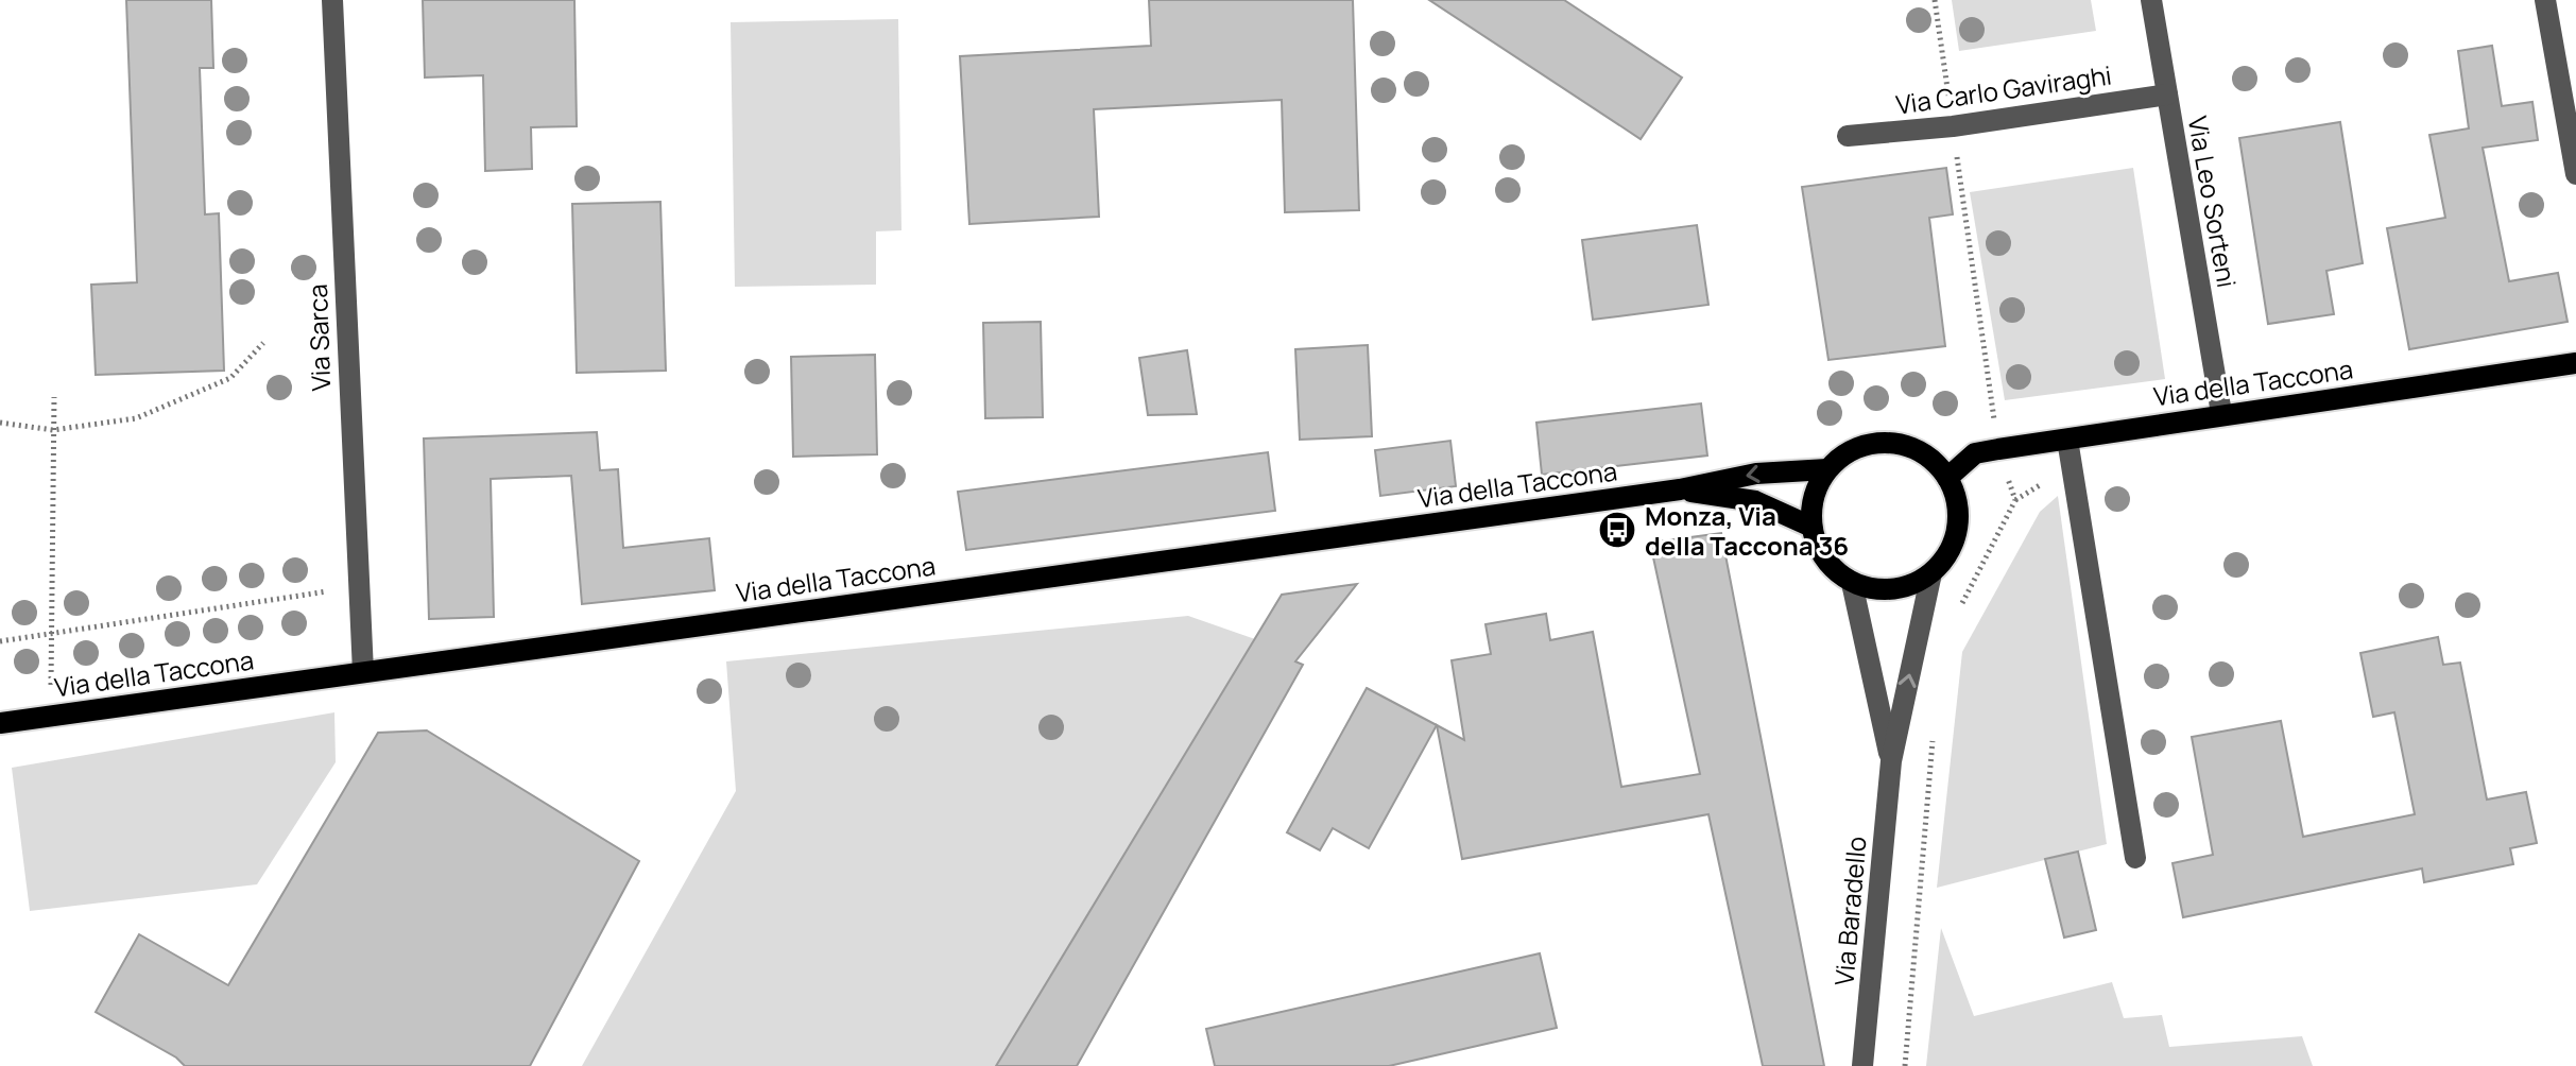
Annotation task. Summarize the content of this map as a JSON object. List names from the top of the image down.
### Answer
{
  "streets": {
    "main road": ["Via della Taccona"],
    "street": [
      "Via Carlo Gaviraghi",
      "Via Leo Sorteni",
      "Via Sarca",
      "Via Baradello"
    ]
  },
  "crossings": [
    ["Via Carlo Gaviraghi", "Via Leo Sorteni"],
    ["Via Leo Sorteni", "Via della Taccona"],
    ["Via Sarca", "Via della Taccona"],
    ["Via della Taccona", "Via Baradello"]
  ],
  "places": {
    "bus stop": ["Monza, Via della Taccona 36"]
  }
}
